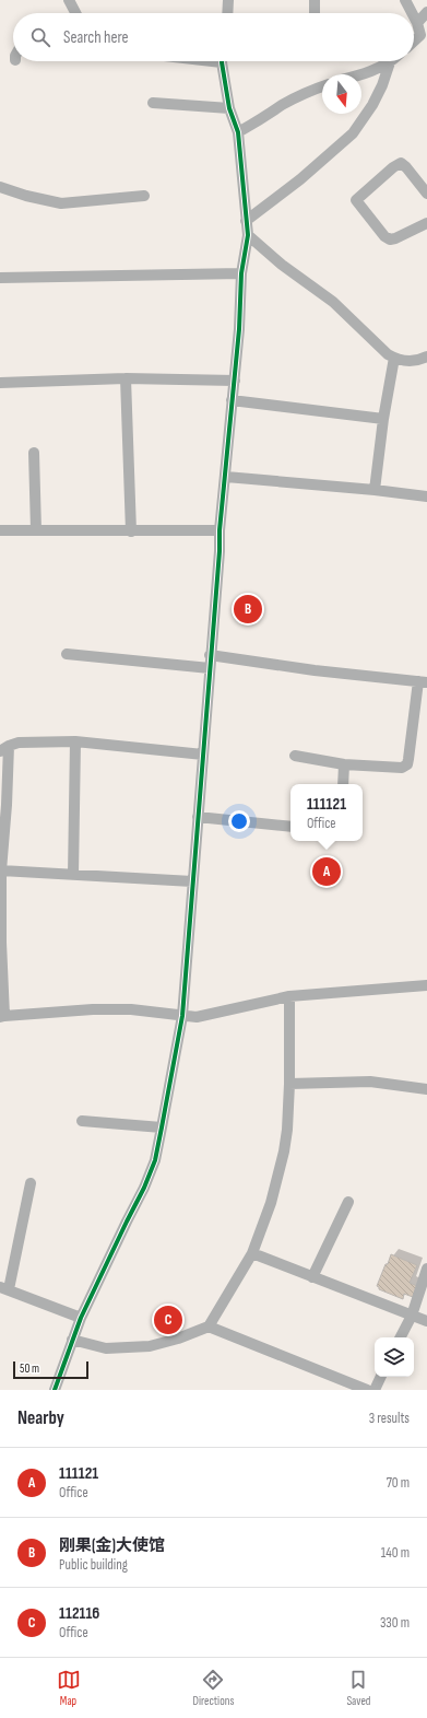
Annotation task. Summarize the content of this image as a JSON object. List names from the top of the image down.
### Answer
{
  "scale_bar": "50 m",
  "north": "bottom",
  "page": {
    "search": "Search here",
    "pins": ["B", "A", "C"],
    "popup": ["111121", "Office"],
    "scale": "50 m",
    "heading": ["Nearby", "3 results"],
    "list": [
      {
        "mark": "A",
        "name": "111121",
        "note": "Office",
        "value": "70 m"
      },
      {
        "mark": "B",
        "name": "刚果(金)大使馆",
        "note": "Public building",
        "value": "140 m"
      },
      {
        "mark": "C",
        "name": "112116",
        "note": "Office",
        "value": "330 m"
      }
    ],
    "nav": ["Map", "Directions", "Saved"]
  }
}
